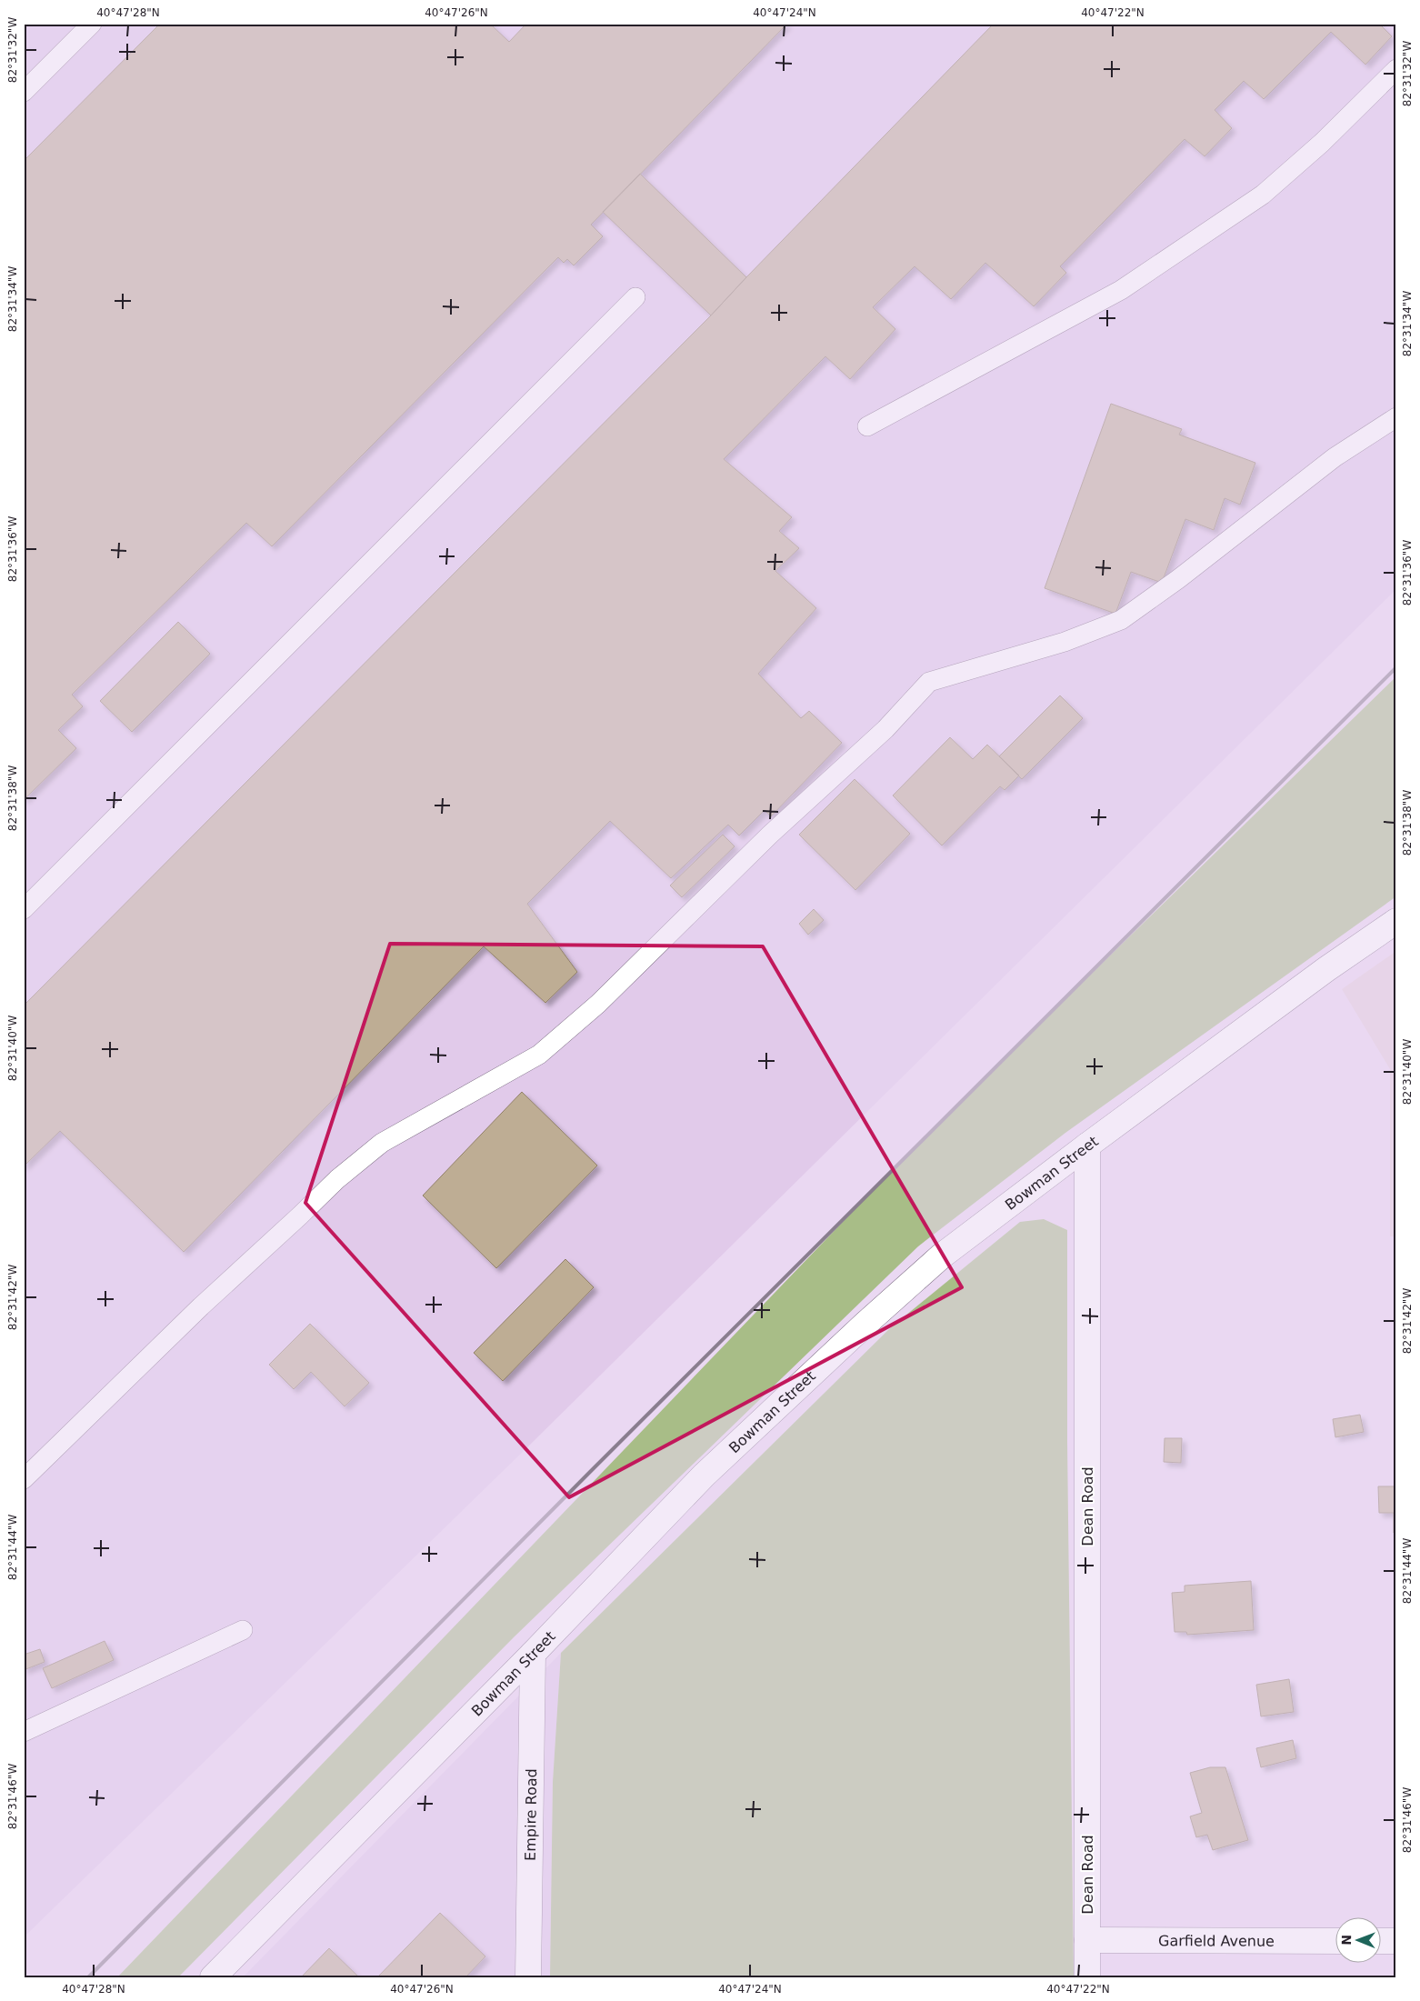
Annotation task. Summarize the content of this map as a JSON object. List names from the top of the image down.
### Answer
{
  "streets": {
    "street": [
      "Bowman Street",
      "Dean Road",
      "Empire Road",
      "Garfield Avenue"
    ]
  },
  "crossings": [
    ["Bowman Street", "Dean Road"],
    ["Bowman Street", "Empire Road"],
    ["Dean Road", "Garfield Avenue"]
  ],
  "north": "left",
  "coordinates": [
    "40°47'28\"N",
    "40°47'26\"N",
    "40°47'24\"N",
    "40°47'22\"N",
    "82°31'32\"W",
    "82°31'34\"W",
    "82°31'36\"W",
    "82°31'38\"W",
    "82°31'40\"W",
    "82°31'42\"W",
    "82°31'44\"W",
    "82°31'46\"W"
  ]
}
